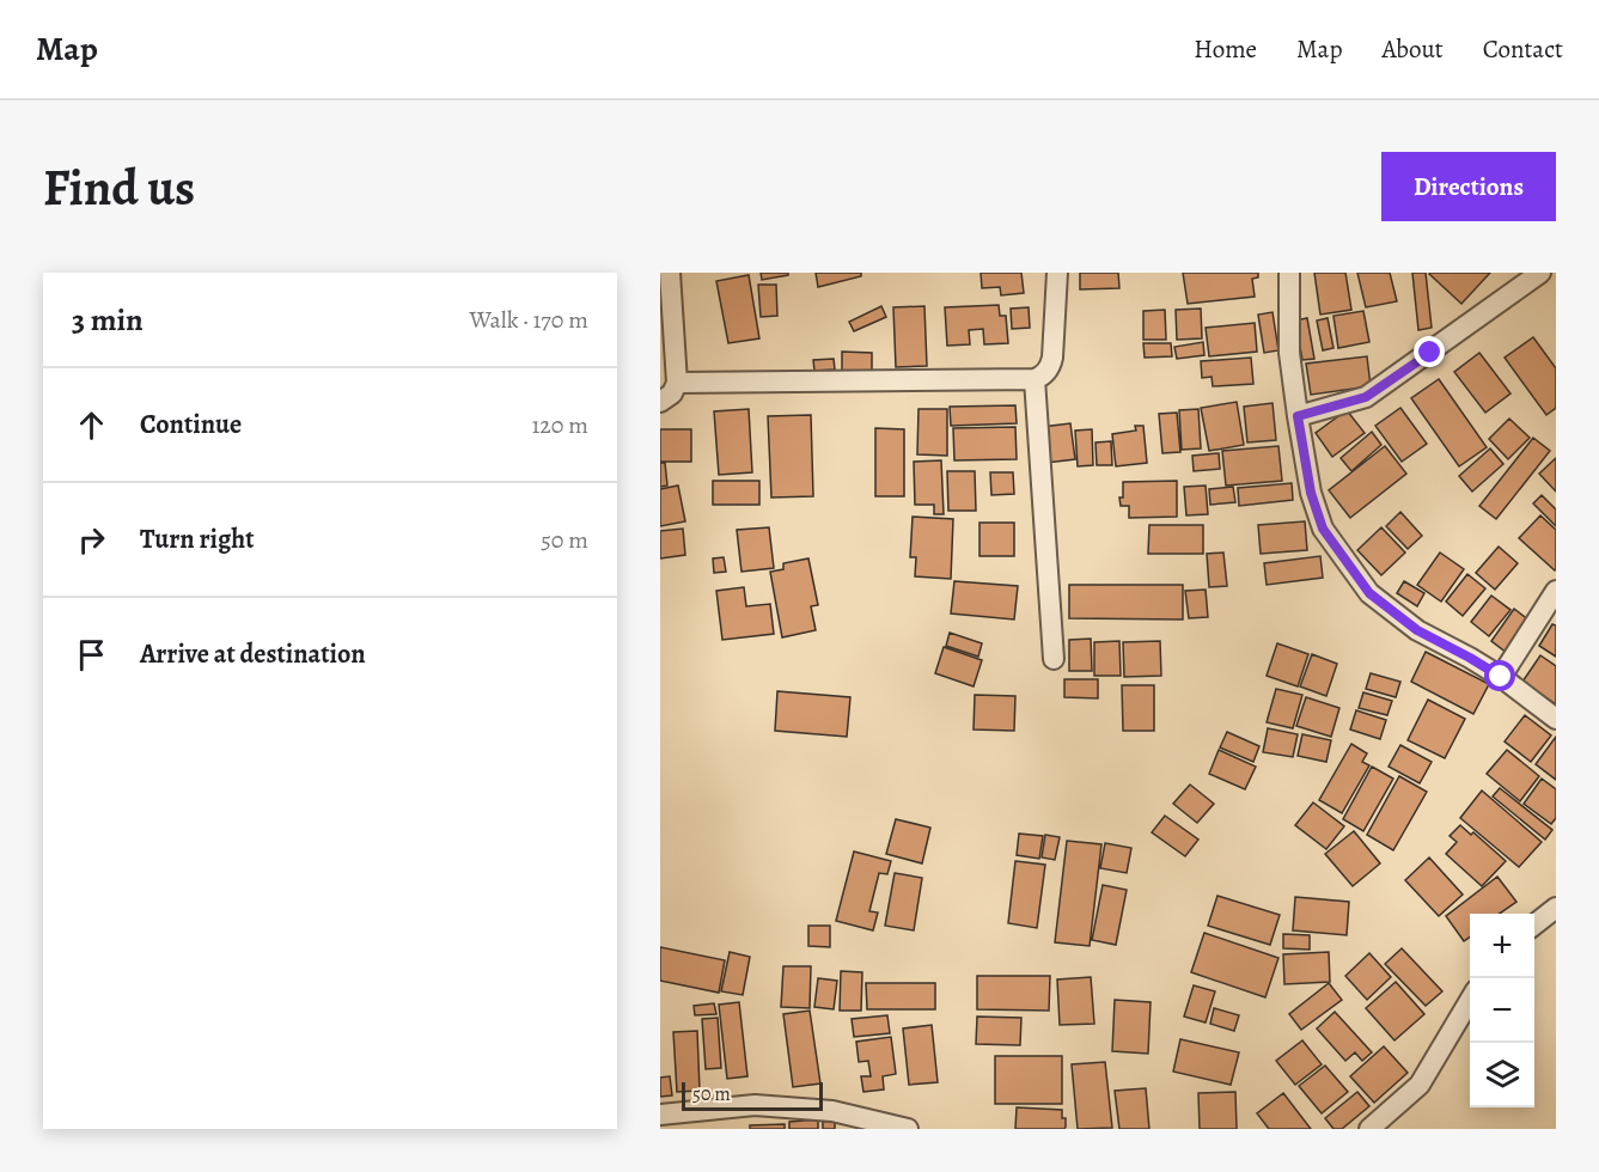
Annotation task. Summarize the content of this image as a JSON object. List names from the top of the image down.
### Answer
{
  "scale_bar": "50 m",
  "page": {
    "header": "Map",
    "nav": [
      "Home",
      "Map",
      "About",
      "Contact"
    ],
    "buttons": "Directions",
    "title": "Find us",
    "heading": ["3 min", "Walk · 170 m"],
    "list": [
      ["Continue", "120 m"],
      ["Turn right", "50 m"],
      "Arrive at destination"
    ],
    "map_buttons": ["+", "−"],
    "scale": "50 m"
  }
}
